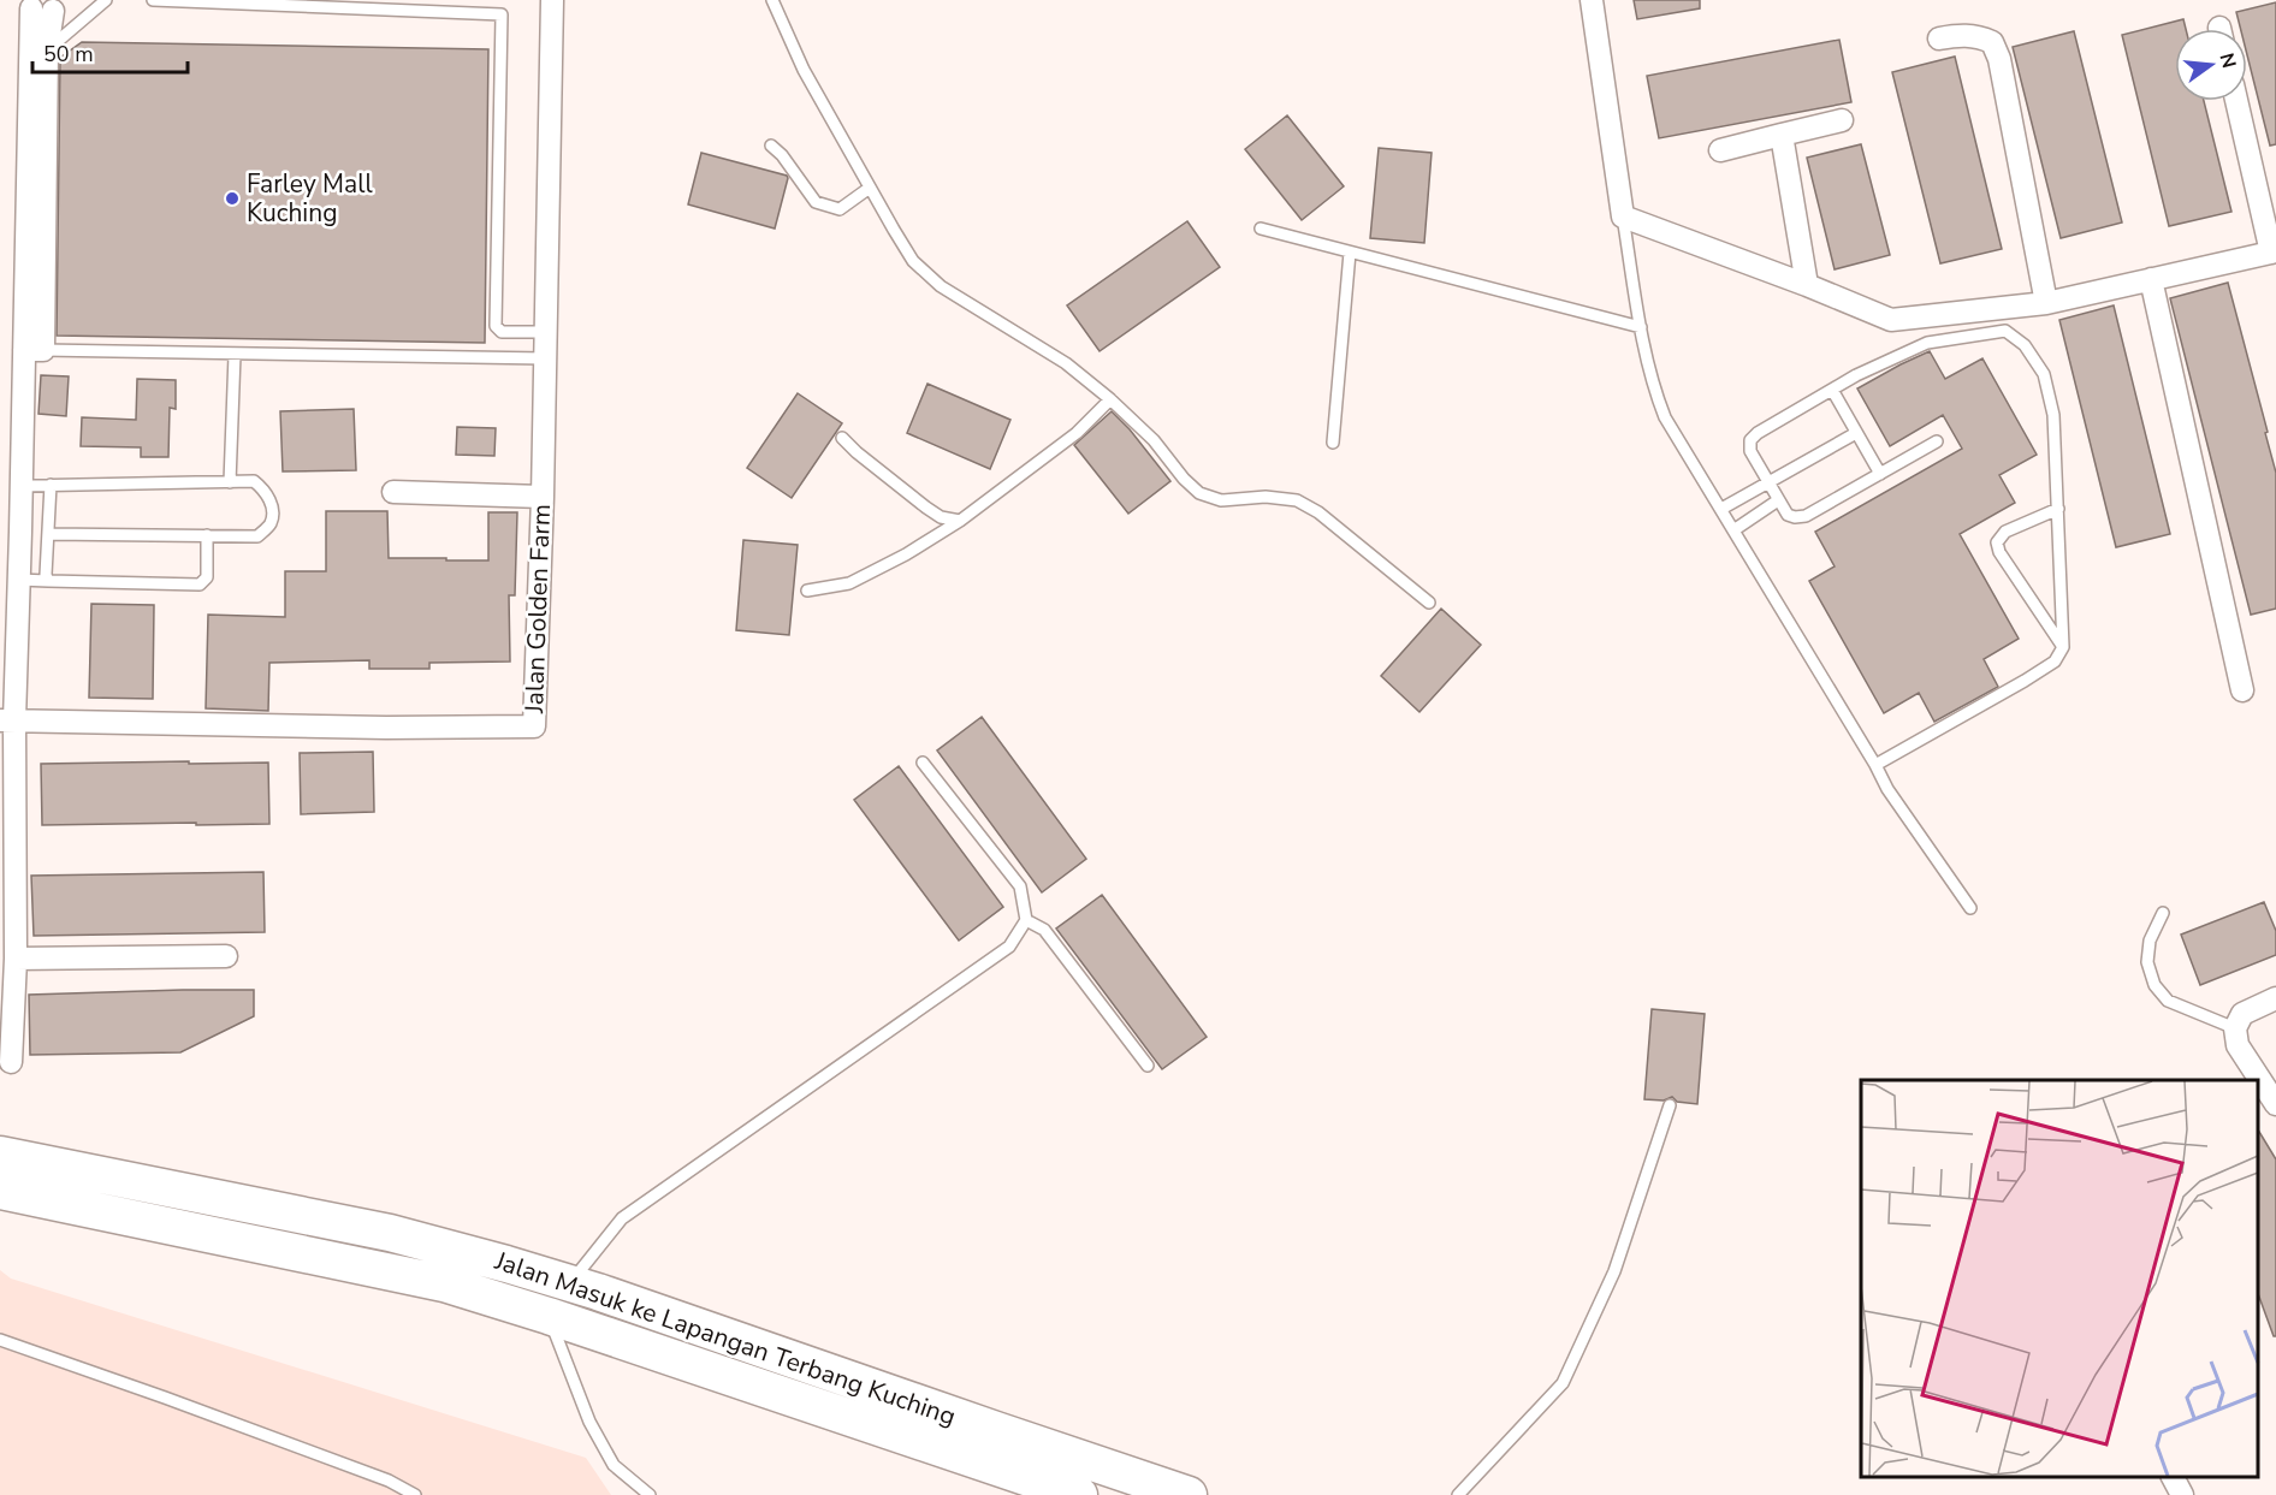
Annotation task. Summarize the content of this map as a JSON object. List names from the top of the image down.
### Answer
{
  "streets": {
    "highway": ["Jalan Masuk ke Lapangan Terbang Kuching"],
    "street": ["Jalan Golden Farm"]
  },
  "places": ["Farley Mall Kuching"],
  "scale_bar": "50 m",
  "north": "right"
}
